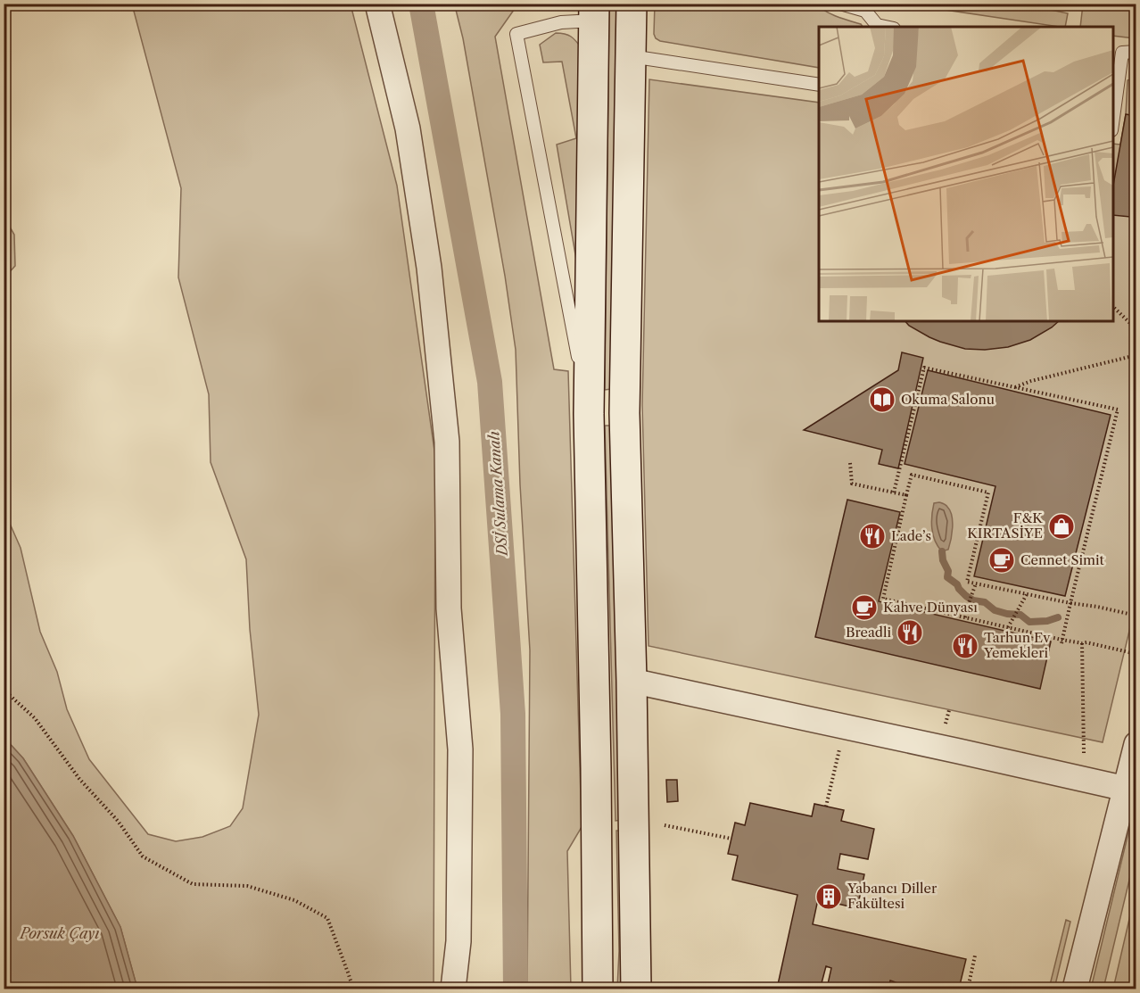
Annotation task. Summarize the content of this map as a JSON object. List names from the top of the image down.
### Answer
{
  "water": ["DSİ Sulama Kanalı", "Porsuk Çayı"],
  "places": {
    "library": ["Okuma Salonu"],
    "shop": ["F&K KIRTASİYE"],
    "restaurant": ["Lade’s", "Breadli", "Tarhun Ev Yemekleri"],
    "cafe": ["Cennet Simit", "Kahve Dünyası"],
    "building": ["Yabancı Diller Fakültesi"]
  }
}
